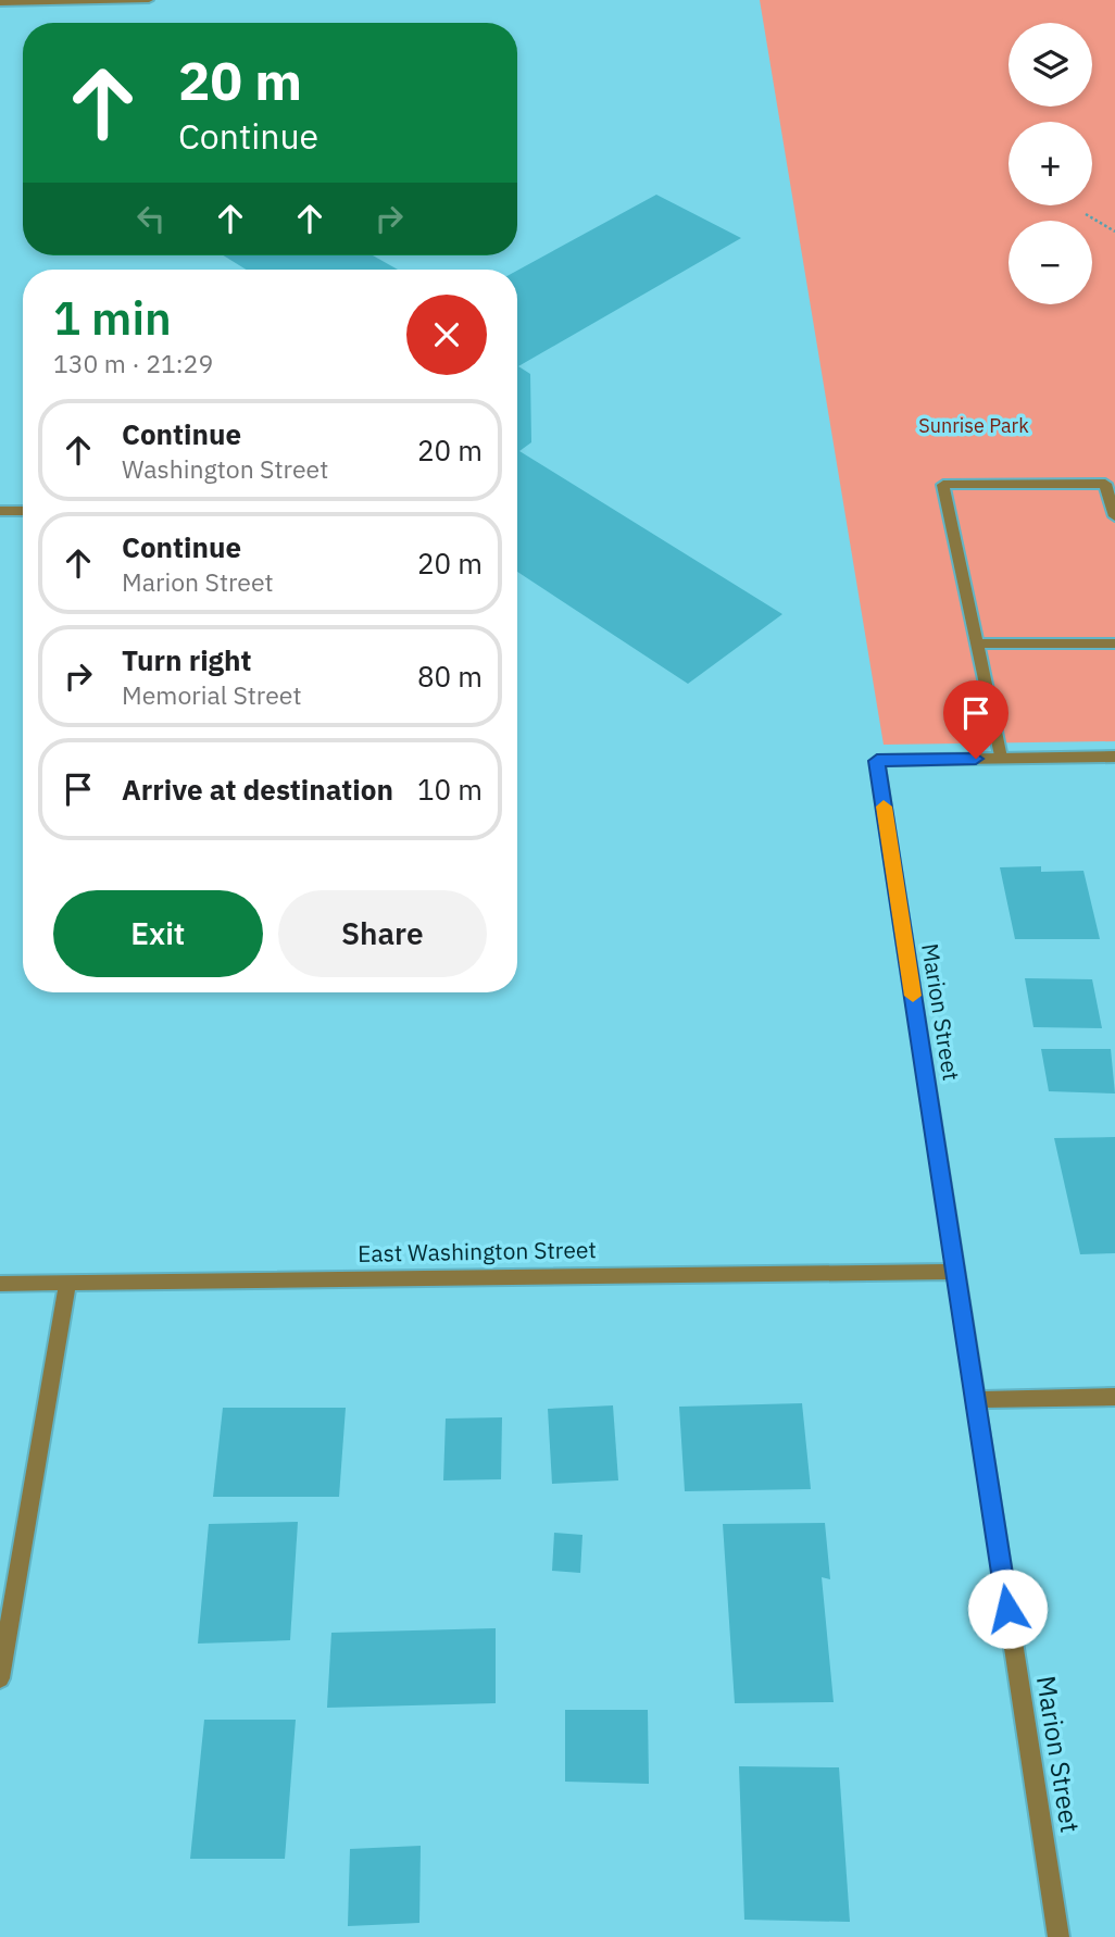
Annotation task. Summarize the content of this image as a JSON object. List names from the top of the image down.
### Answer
{
  "streets": {
    "street": ["Marion Street", "East Washington Street"]
  },
  "crossings": [
    ["Marion Street", "East Washington Street"]
  ],
  "parks": ["Sunrise Park"],
  "page": {
    "map_buttons": ["+", "−"],
    "turn": ["20 m", "Continue"],
    "heading": ["1 min", "130 m · 21:29"],
    "list": [
      {
        "name": "Continue",
        "note": "Washington Street",
        "value": "20 m"
      },
      {
        "name": "Continue",
        "note": "Marion Street",
        "value": "20 m"
      },
      {
        "name": "Turn right",
        "note": "Memorial Street",
        "value": "80 m"
      },
      {
        "name": "Arrive at destination",
        "value": "10 m"
      }
    ],
    "buttons": ["Exit", "Share"]
  }
}
